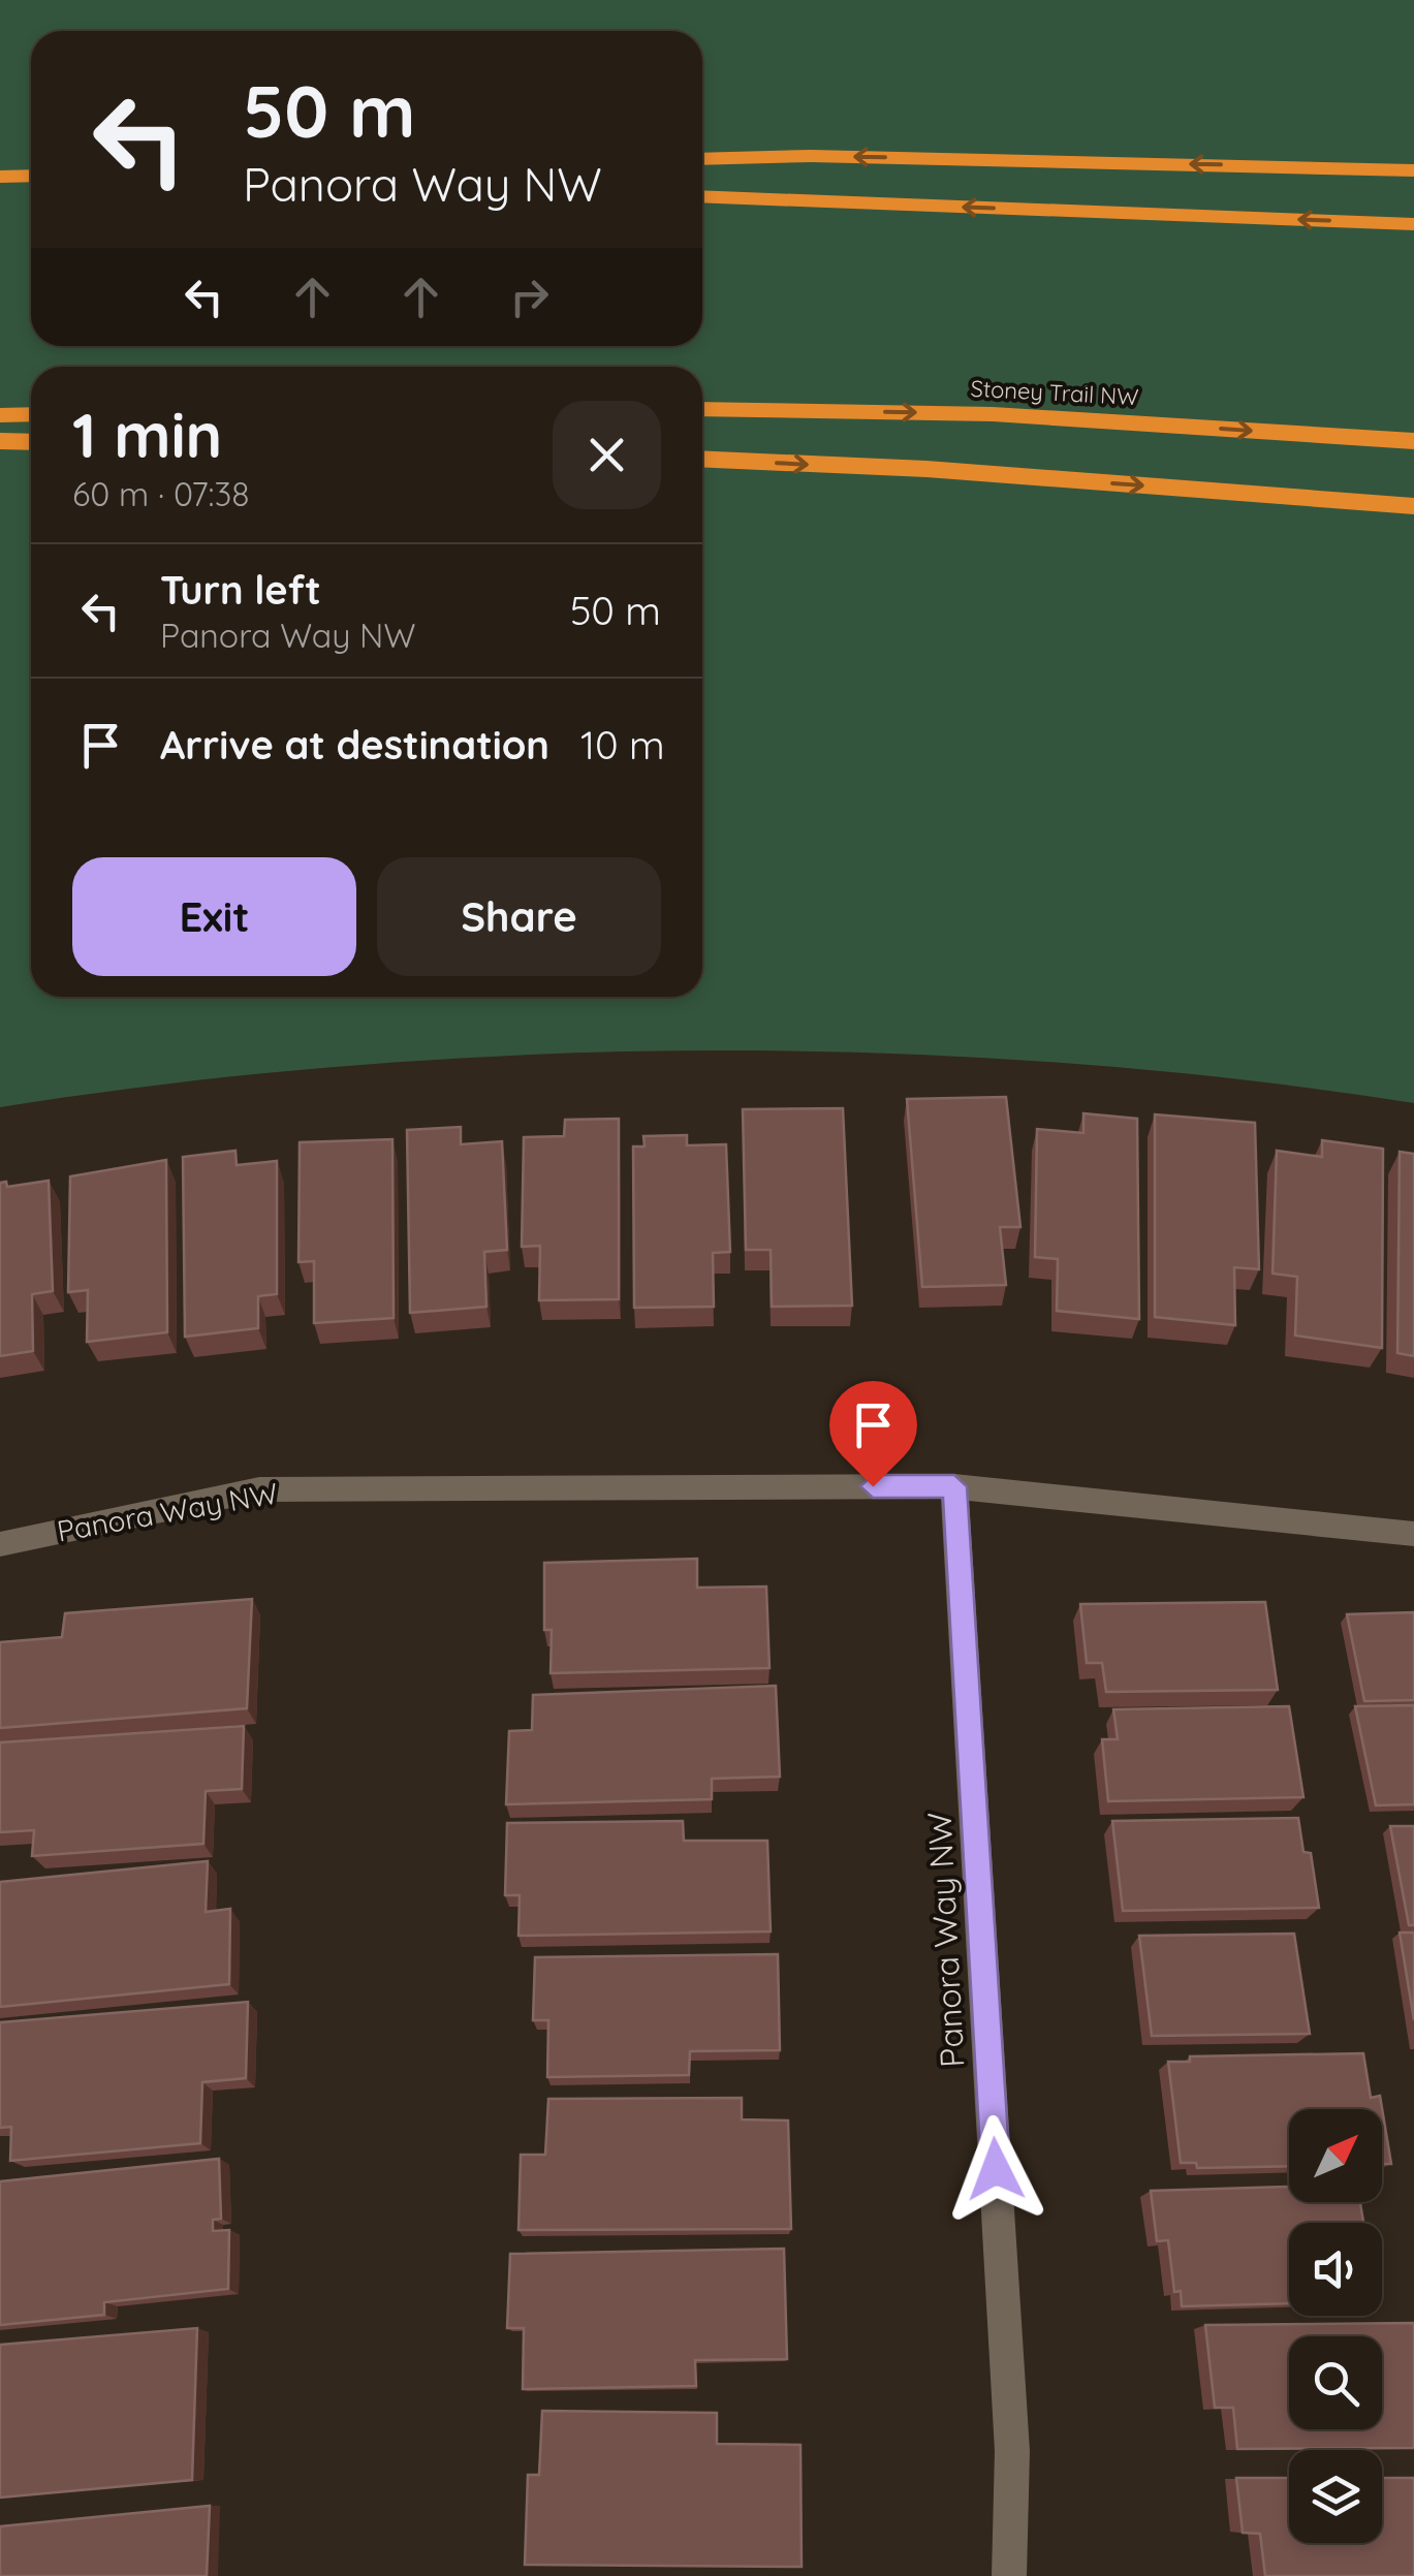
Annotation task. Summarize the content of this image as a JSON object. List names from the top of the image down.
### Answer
{
  "streets": {
    "highway": ["Stoney Trail NW"],
    "street": ["Panora Way NW"]
  },
  "north": "top right",
  "page": {
    "turn": ["50 m", "Panora Way NW"],
    "heading": ["1 min", "60 m · 07:38"],
    "list": [
      {
        "name": "Turn left",
        "note": "Panora Way NW",
        "value": "50 m"
      },
      {
        "name": "Arrive at destination",
        "value": "10 m"
      }
    ],
    "buttons": ["Exit", "Share"]
  }
}
